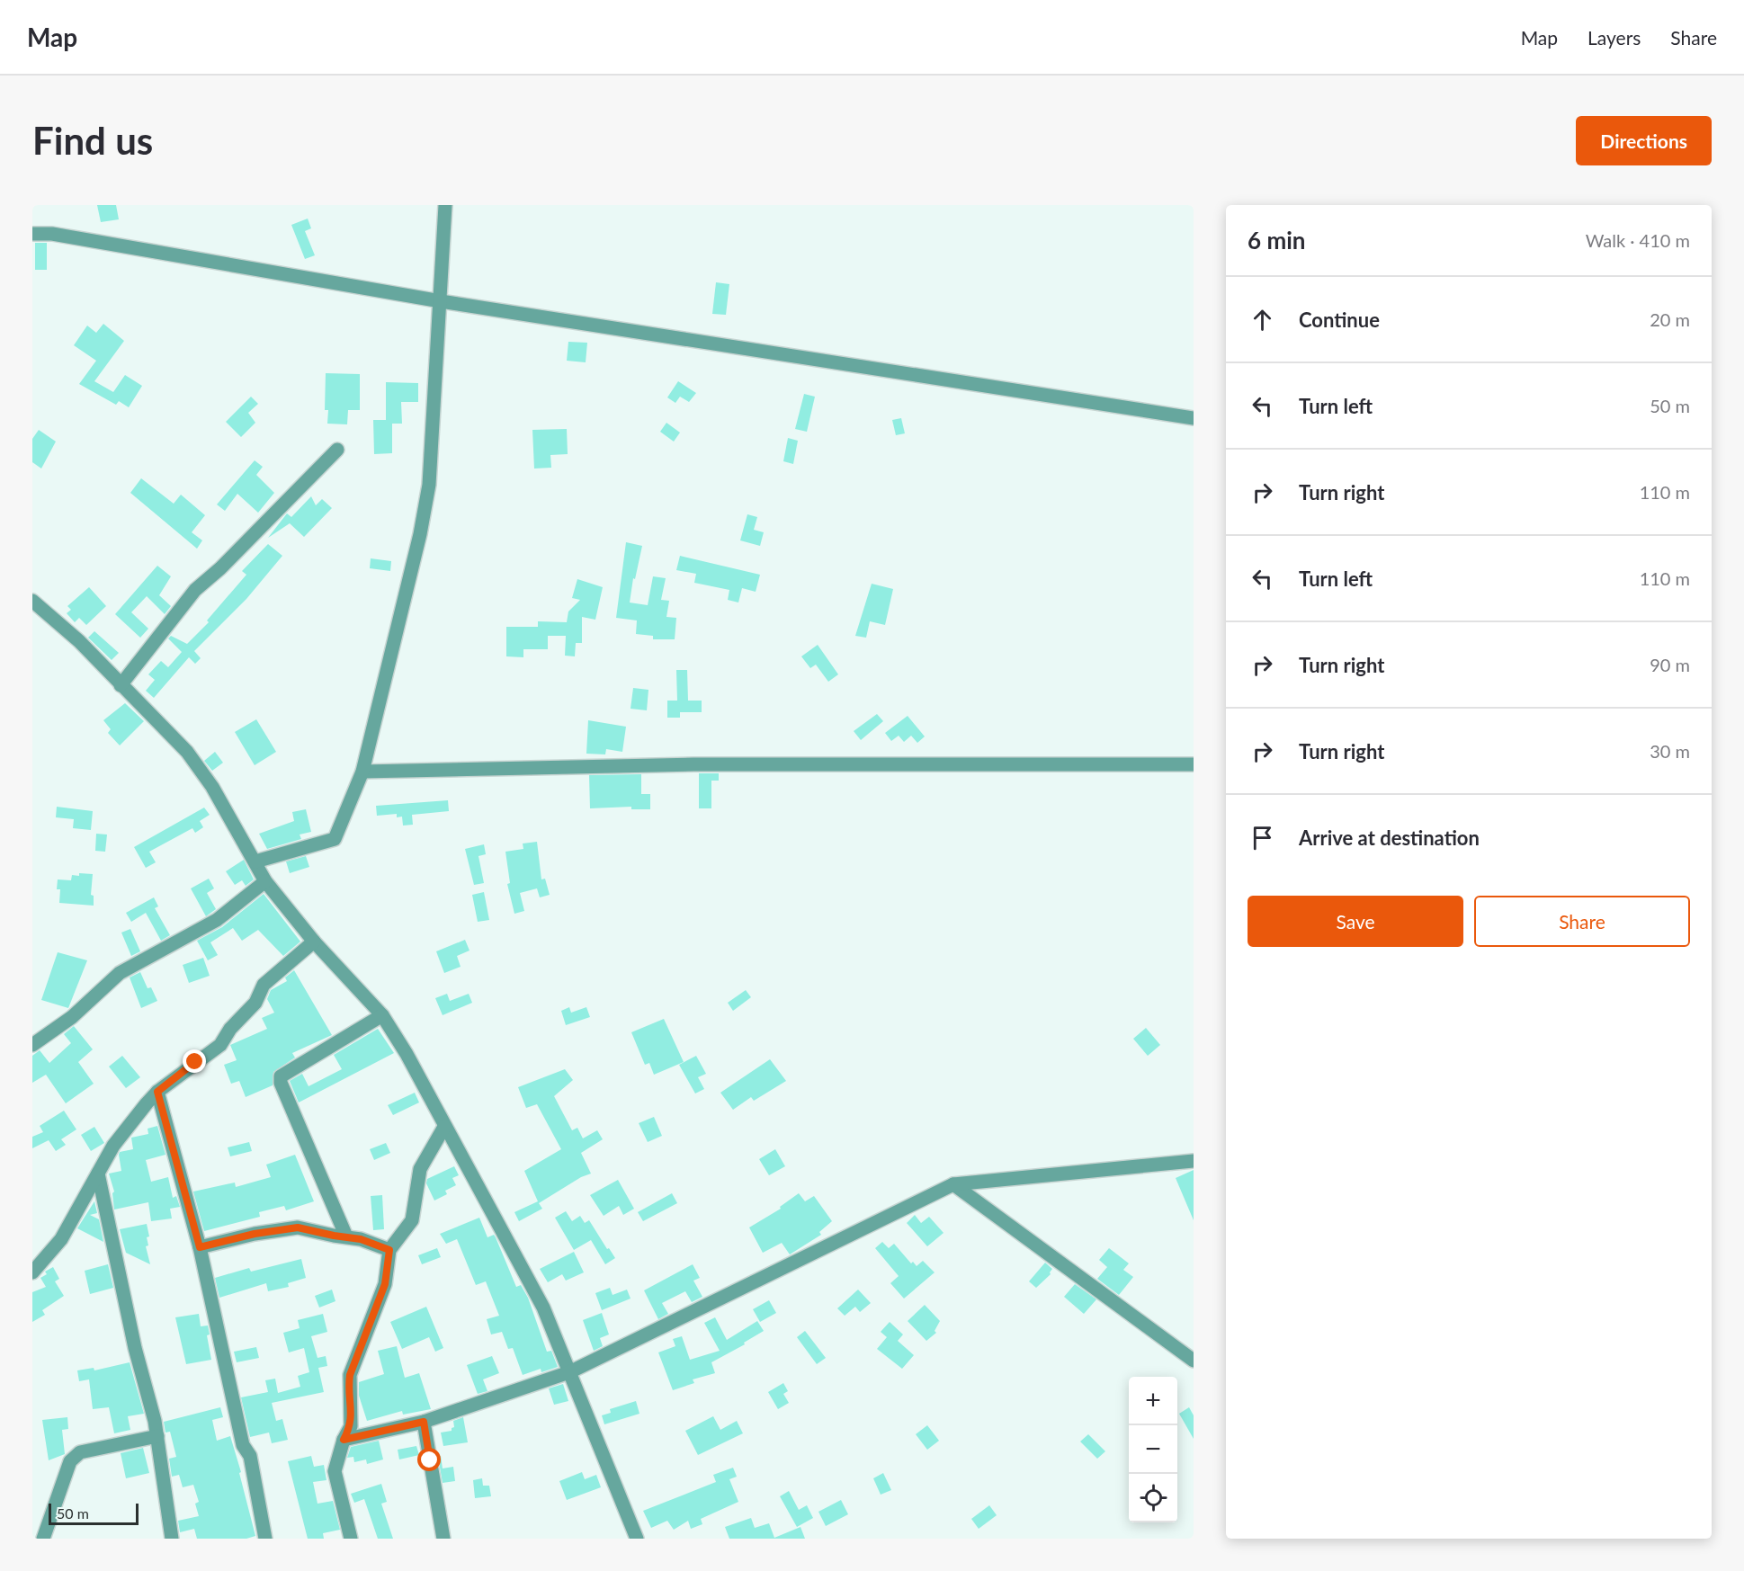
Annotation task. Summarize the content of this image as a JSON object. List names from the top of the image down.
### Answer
{
  "scale_bar": "50 m",
  "page": {
    "header": "Map",
    "nav": ["Map", "Layers", "Share"],
    "buttons": [
      "Directions",
      ["Save", "Share"]
    ],
    "title": "Find us",
    "heading": ["6 min", "Walk · 410 m"],
    "list": [
      ["Continue", "20 m"],
      ["Turn left", "50 m"],
      ["Turn right", "110 m"],
      ["Turn left", "110 m"],
      ["Turn right", "90 m"],
      ["Turn right", "30 m"],
      "Arrive at destination"
    ],
    "map_buttons": ["+", "−"],
    "scale": "50 m"
  }
}
